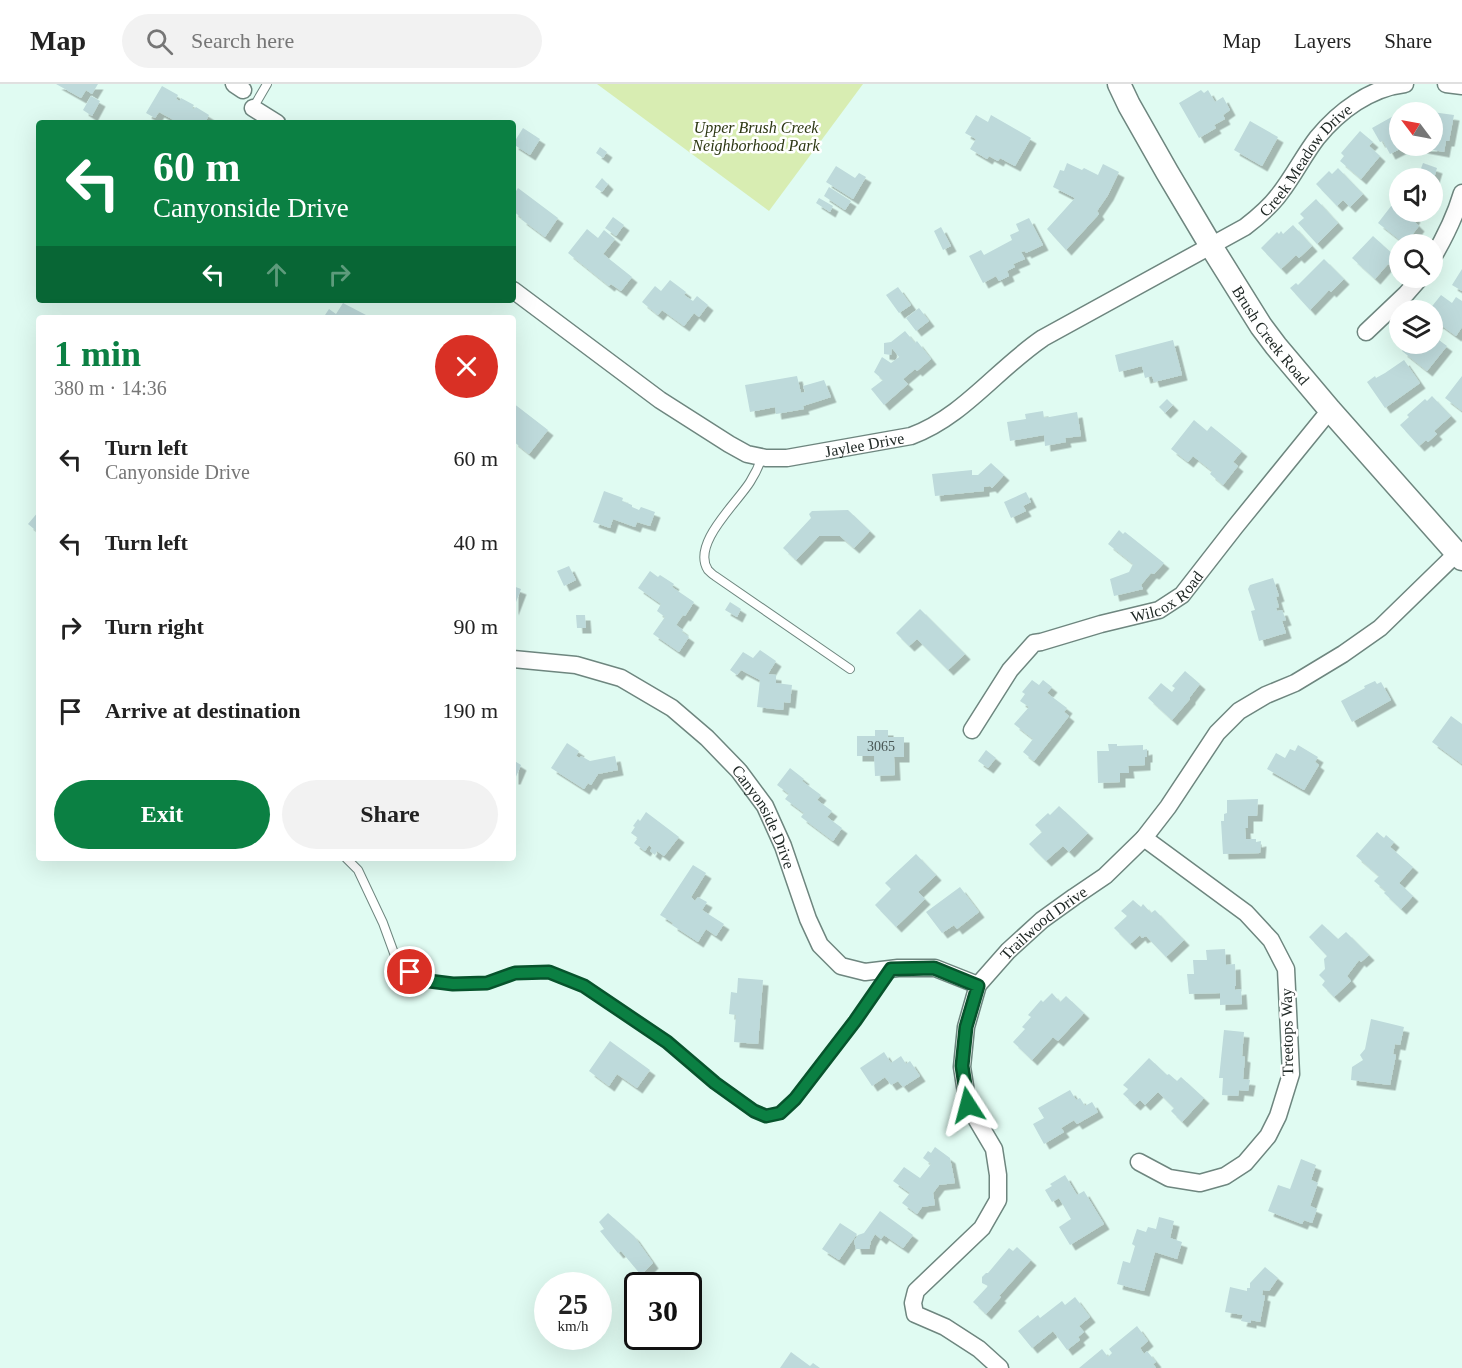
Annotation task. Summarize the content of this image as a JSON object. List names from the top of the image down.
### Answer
{
  "streets": {
    "street": [
      "Creek Meadow Drive",
      "Brush Creek Road",
      "Jaylee Drive",
      "Wilcox Road",
      "Canyonside Drive",
      "Trailwood Drive",
      "Treetops Way"
    ]
  },
  "crossings": [
    ["Creek Meadow Drive", "Brush Creek Road"],
    ["Creek Meadow Drive", "Jaylee Drive"],
    ["Brush Creek Road", "Jaylee Drive"],
    ["Brush Creek Road", "Wilcox Road"],
    ["Brush Creek Road", "Trailwood Drive"],
    ["Canyonside Drive", "Trailwood Drive"],
    ["Trailwood Drive", "Treetops Way"]
  ],
  "parks": ["Upper Brush Creek Neighborhood Park"],
  "house_numbers": ["3065"],
  "north": "top left",
  "page": {
    "header": "Map",
    "search": "Search here",
    "nav": ["Map", "Layers", "Share"],
    "turn": ["60 m", "Canyonside Drive"],
    "heading": ["1 min", "380 m · 14:36"],
    "list": [
      {
        "name": "Turn left",
        "note": "Canyonside Drive",
        "value": "60 m"
      },
      {
        "name": "Turn left",
        "value": "40 m"
      },
      {
        "name": "Turn right",
        "value": "90 m"
      },
      {
        "name": "Arrive at destination",
        "value": "190 m"
      }
    ],
    "buttons": ["Exit", "Share"],
    "speed": "25 km/h",
    "limit": "30"
  }
}
